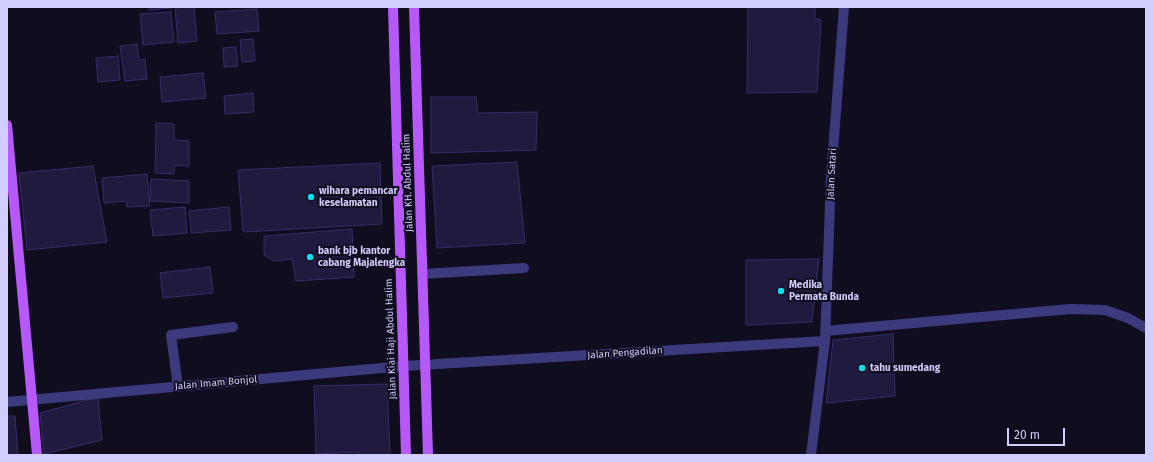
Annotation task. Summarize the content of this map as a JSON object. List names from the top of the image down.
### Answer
{
  "streets": {
    "main road": ["Jalan KH. Abdul Halim", "Jalan Kiai Haji Abdul Halim"],
    "street": ["Jalan Satari", "Jalan Pengadilan", "Jalan Imam Bonjol"]
  },
  "crossings": [
    ["Jalan Satari", "Jalan Pengadilan"],
    ["Jalan KH. Abdul Halim", "Jalan Pengadilan"],
    ["Jalan KH. Abdul Halim", "Jalan Imam Bonjol"],
    ["Jalan Kiai Haji Abdul Halim", "Jalan Imam Bonjol"],
    ["Jalan Pengadilan", "Jalan Imam Bonjol"]
  ],
  "places": [
    "wihara pemancar keselamatan",
    "bank bjb kantor cabang Majalengka",
    "Medika Permata Bunda",
    "tahu sumedang"
  ],
  "scale_bar": "20 m"
}
